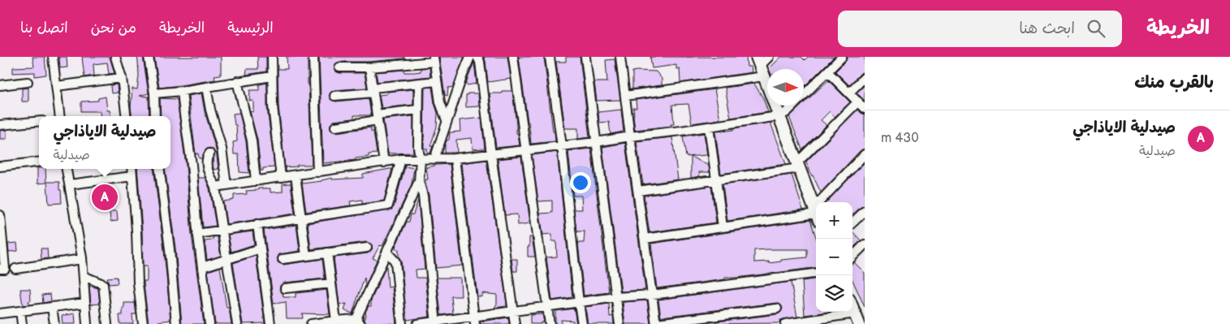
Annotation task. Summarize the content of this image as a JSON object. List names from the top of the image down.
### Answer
{
  "north": "right",
  "page": {
    "header": "الخريطة",
    "search": "ابحث هنا",
    "nav": [
      "الرئيسية",
      "الخريطة",
      "من نحن",
      "اتصل بنا"
    ],
    "heading": "بالقرب منك",
    "list": [
      {
        "mark": "A",
        "name": "صيدلية الاياذاجي",
        "note": "صيدلية",
        "value": "430 m"
      }
    ],
    "popup": ["صيدلية الاياذاجي", "صيدلية"],
    "pins": "A",
    "map_buttons": ["+", "−"]
  }
}
